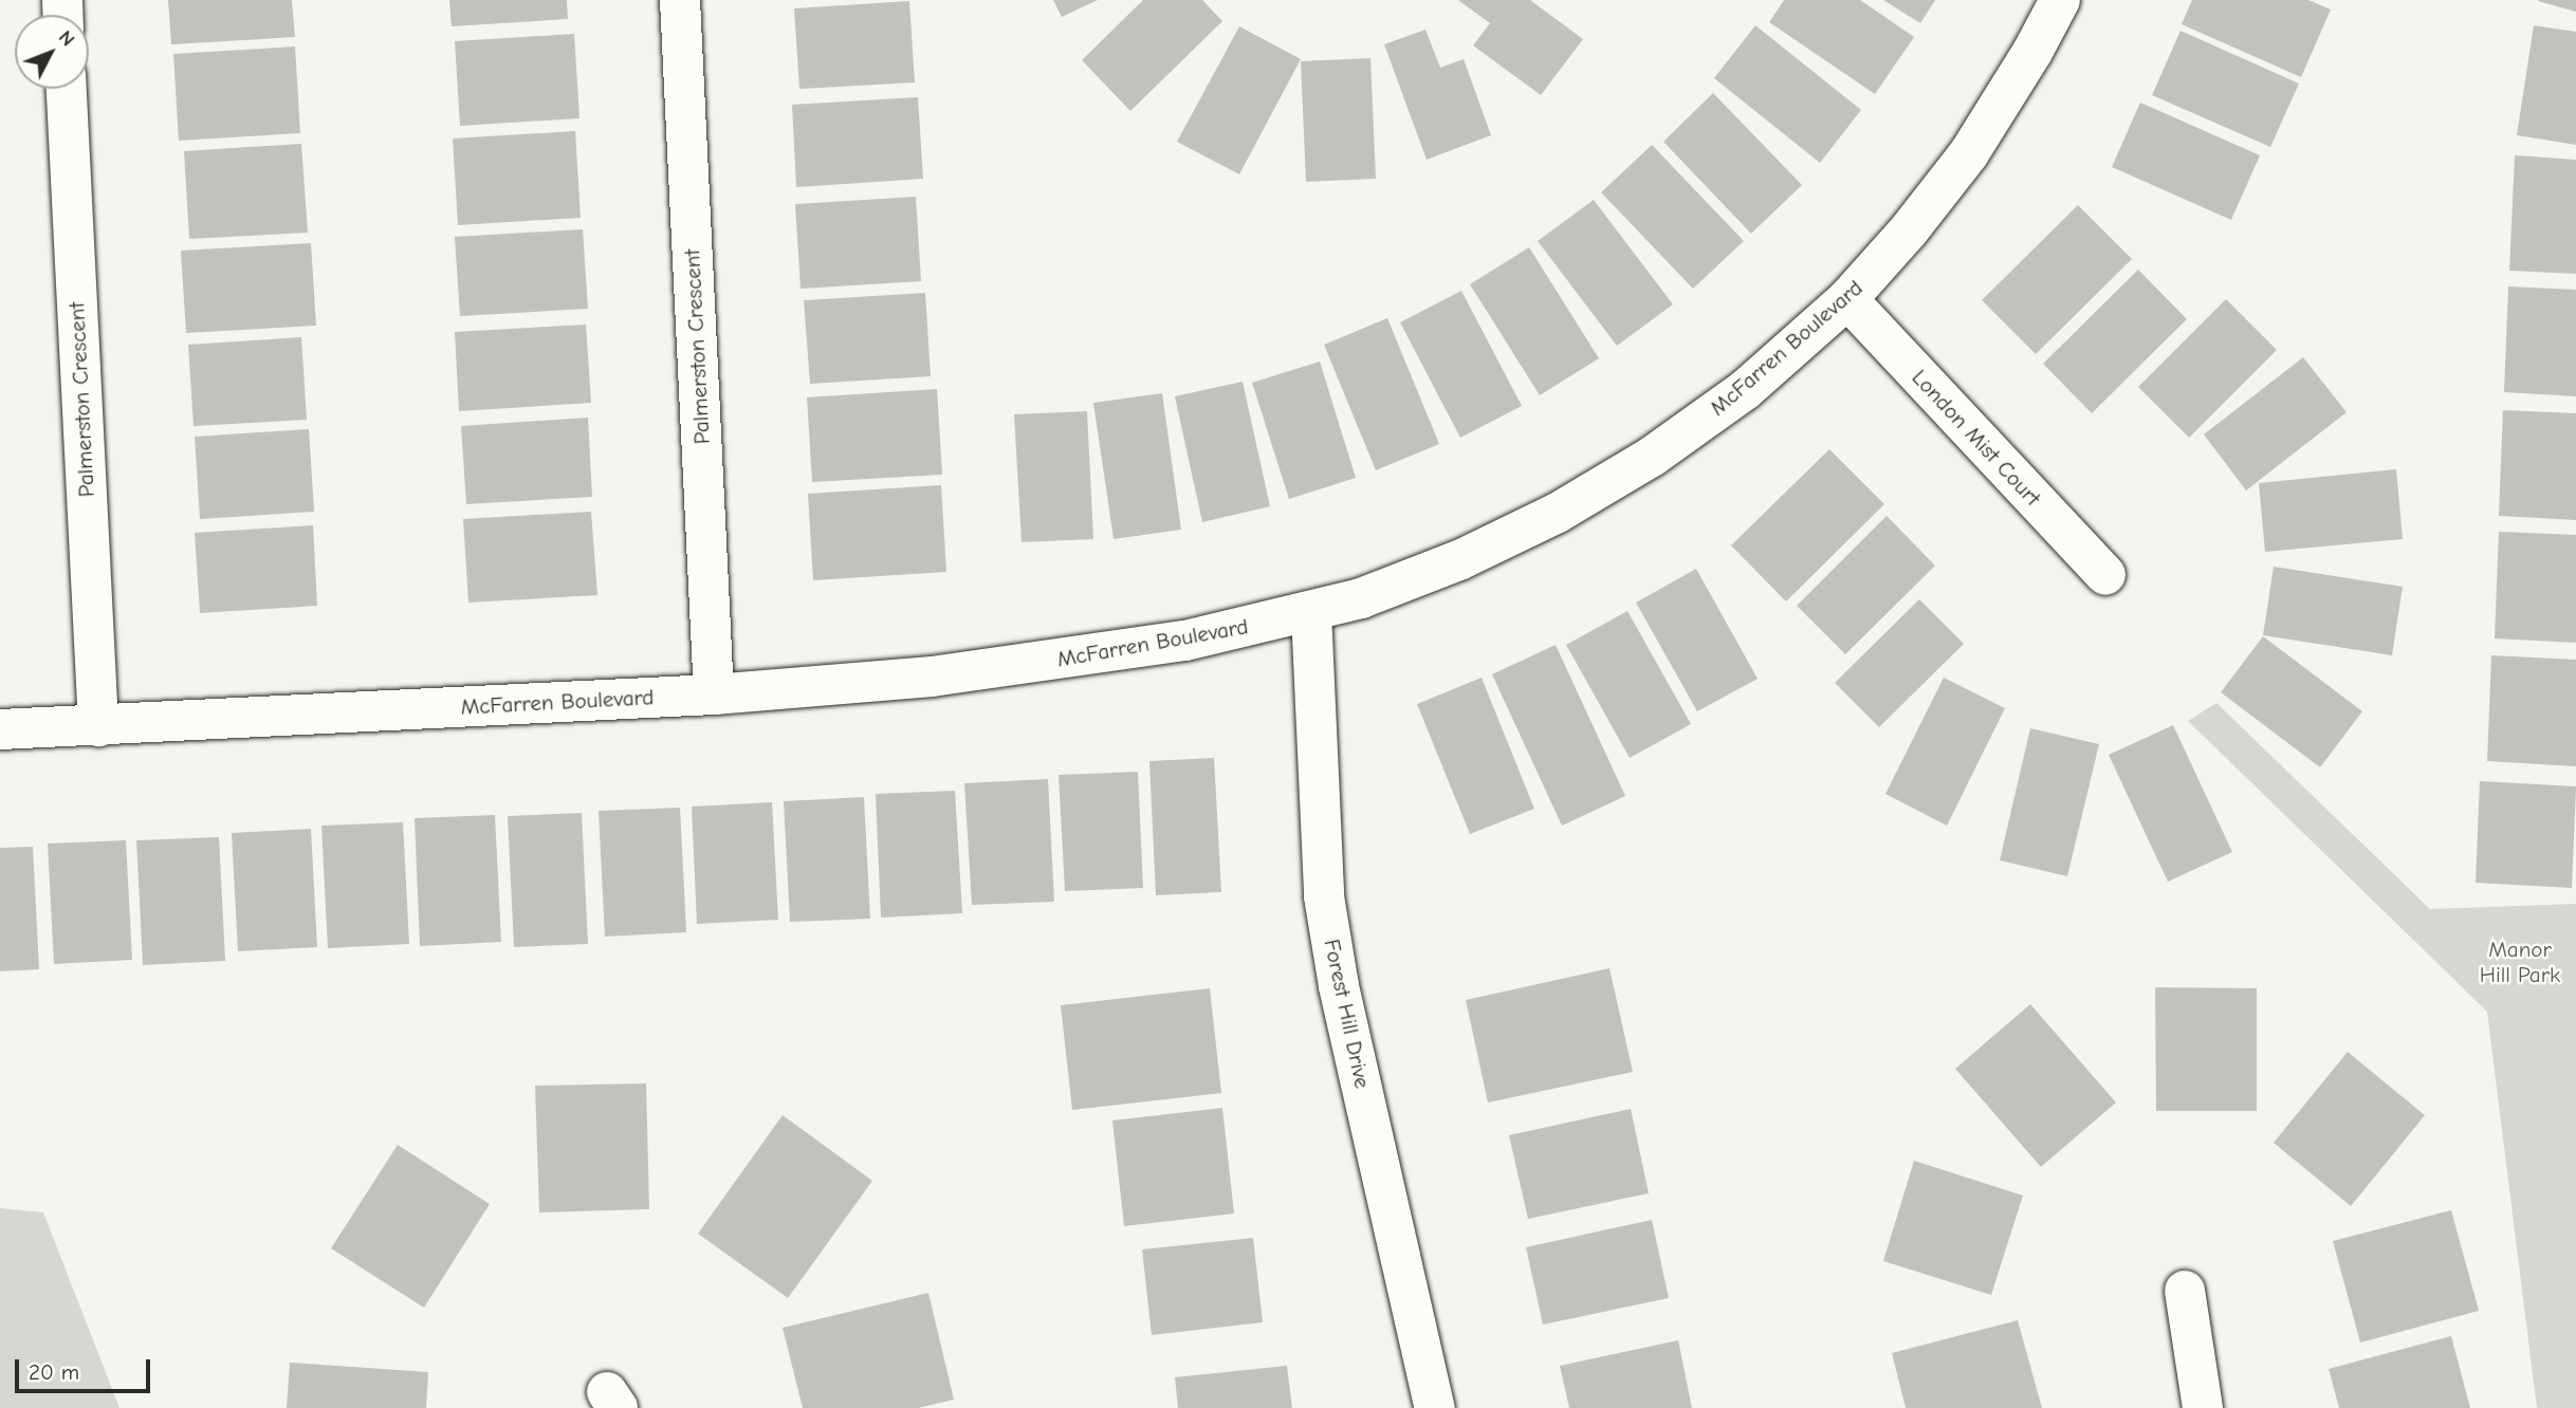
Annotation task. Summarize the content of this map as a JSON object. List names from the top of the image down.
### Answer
{
  "streets": {
    "street": [
      "Palmerston Crescent",
      "McFarren Boulevard",
      "London Mist Court",
      "Forest Hill Drive"
    ]
  },
  "crossings": [
    ["Palmerston Crescent", "McFarren Boulevard"],
    ["McFarren Boulevard", "London Mist Court"],
    ["McFarren Boulevard", "Forest Hill Drive"]
  ],
  "parks": ["Manor Hill Park"],
  "scale_bar": "20 m",
  "north": "top right"
}
